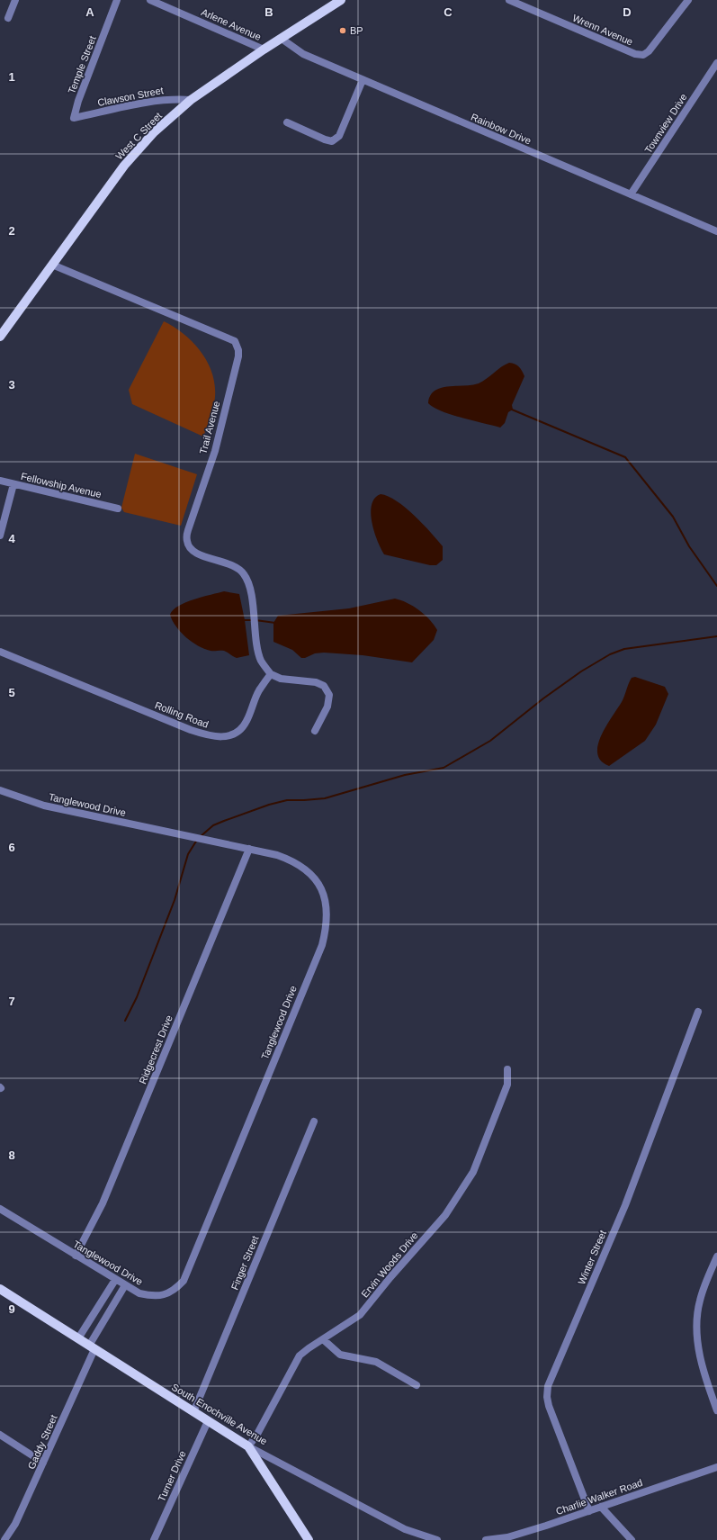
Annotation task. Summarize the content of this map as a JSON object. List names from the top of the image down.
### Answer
{
  "streets": {
    "main road": ["West C Street", "South Enochville Avenue"],
    "street": [
      "Arlene Avenue",
      "Wrenn Avenue",
      "Temple Street",
      "Clawson Street",
      "Townview Drive",
      "Rainbow Drive",
      "Trail Avenue",
      "Fellowship Avenue",
      "Rolling Road",
      "Tanglewood Drive",
      "Ridgecrest Drive",
      "Winter Street",
      "Finger Street",
      "Ervin Woods Drive",
      "Gaddy Street",
      "Turner Drive",
      "Charlie Walker Road"
    ]
  },
  "crossings": [
    ["Arlene Avenue", "West C Street"],
    ["Temple Street", "Clawson Street"],
    ["Clawson Street", "West C Street"],
    ["Townview Drive", "Rainbow Drive"],
    ["Rainbow Drive", "West C Street"],
    ["West C Street", "Trail Avenue"],
    ["Trail Avenue", "Rolling Road"],
    ["Tanglewood Drive", "Ridgecrest Drive"],
    ["Tanglewood Drive", "Gaddy Street"],
    ["Winter Street", "Charlie Walker Road"],
    ["Finger Street", "South Enochville Avenue"],
    ["Ervin Woods Drive", "South Enochville Avenue"],
    ["South Enochville Avenue", "Gaddy Street"],
    ["South Enochville Avenue", "Turner Drive"]
  ],
  "places": ["BP"],
  "grid": {
    "columns": [
      "A",
      "B",
      "C",
      "D"
    ],
    "rows": [
      "1",
      "2",
      "3",
      "4",
      "5",
      "6",
      "7",
      "8",
      "9"
    ]
  }
}
